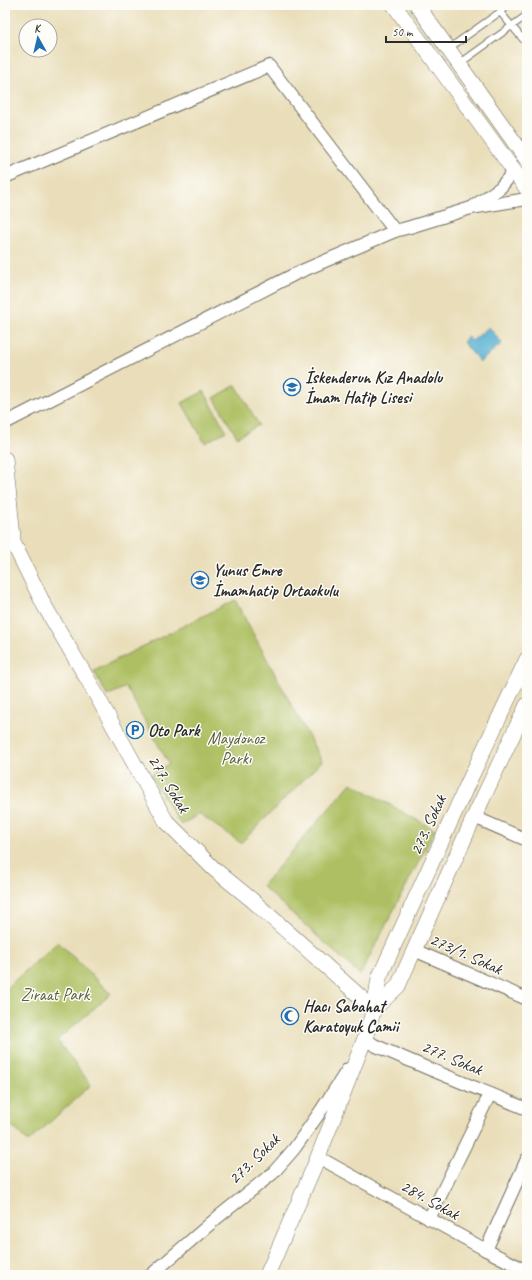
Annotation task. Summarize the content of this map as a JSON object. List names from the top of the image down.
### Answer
{
  "streets": {
    "street": [
      "277. Sokak",
      "273. Sokak",
      "273/1. Sokak",
      "284. Sokak"
    ]
  },
  "crossings": [
    ["277. Sokak", "273. Sokak"],
    ["273. Sokak", "273/1. Sokak"],
    ["273. Sokak", "284. Sokak"]
  ],
  "parks": ["Maydonoz Parkı", "Ziraat Park"],
  "places": {
    "school or university": ["İskenderun Kız Anadolu İmam Hatip Lisesi", "Yunus Emre İmamhatip Ortaokulu"],
    "parking": ["Oto Park"],
    "mosque": ["Hacı Sabahat Karatoyuk Camii"]
  },
  "scale_bar": "50 m",
  "north": "top"
}
